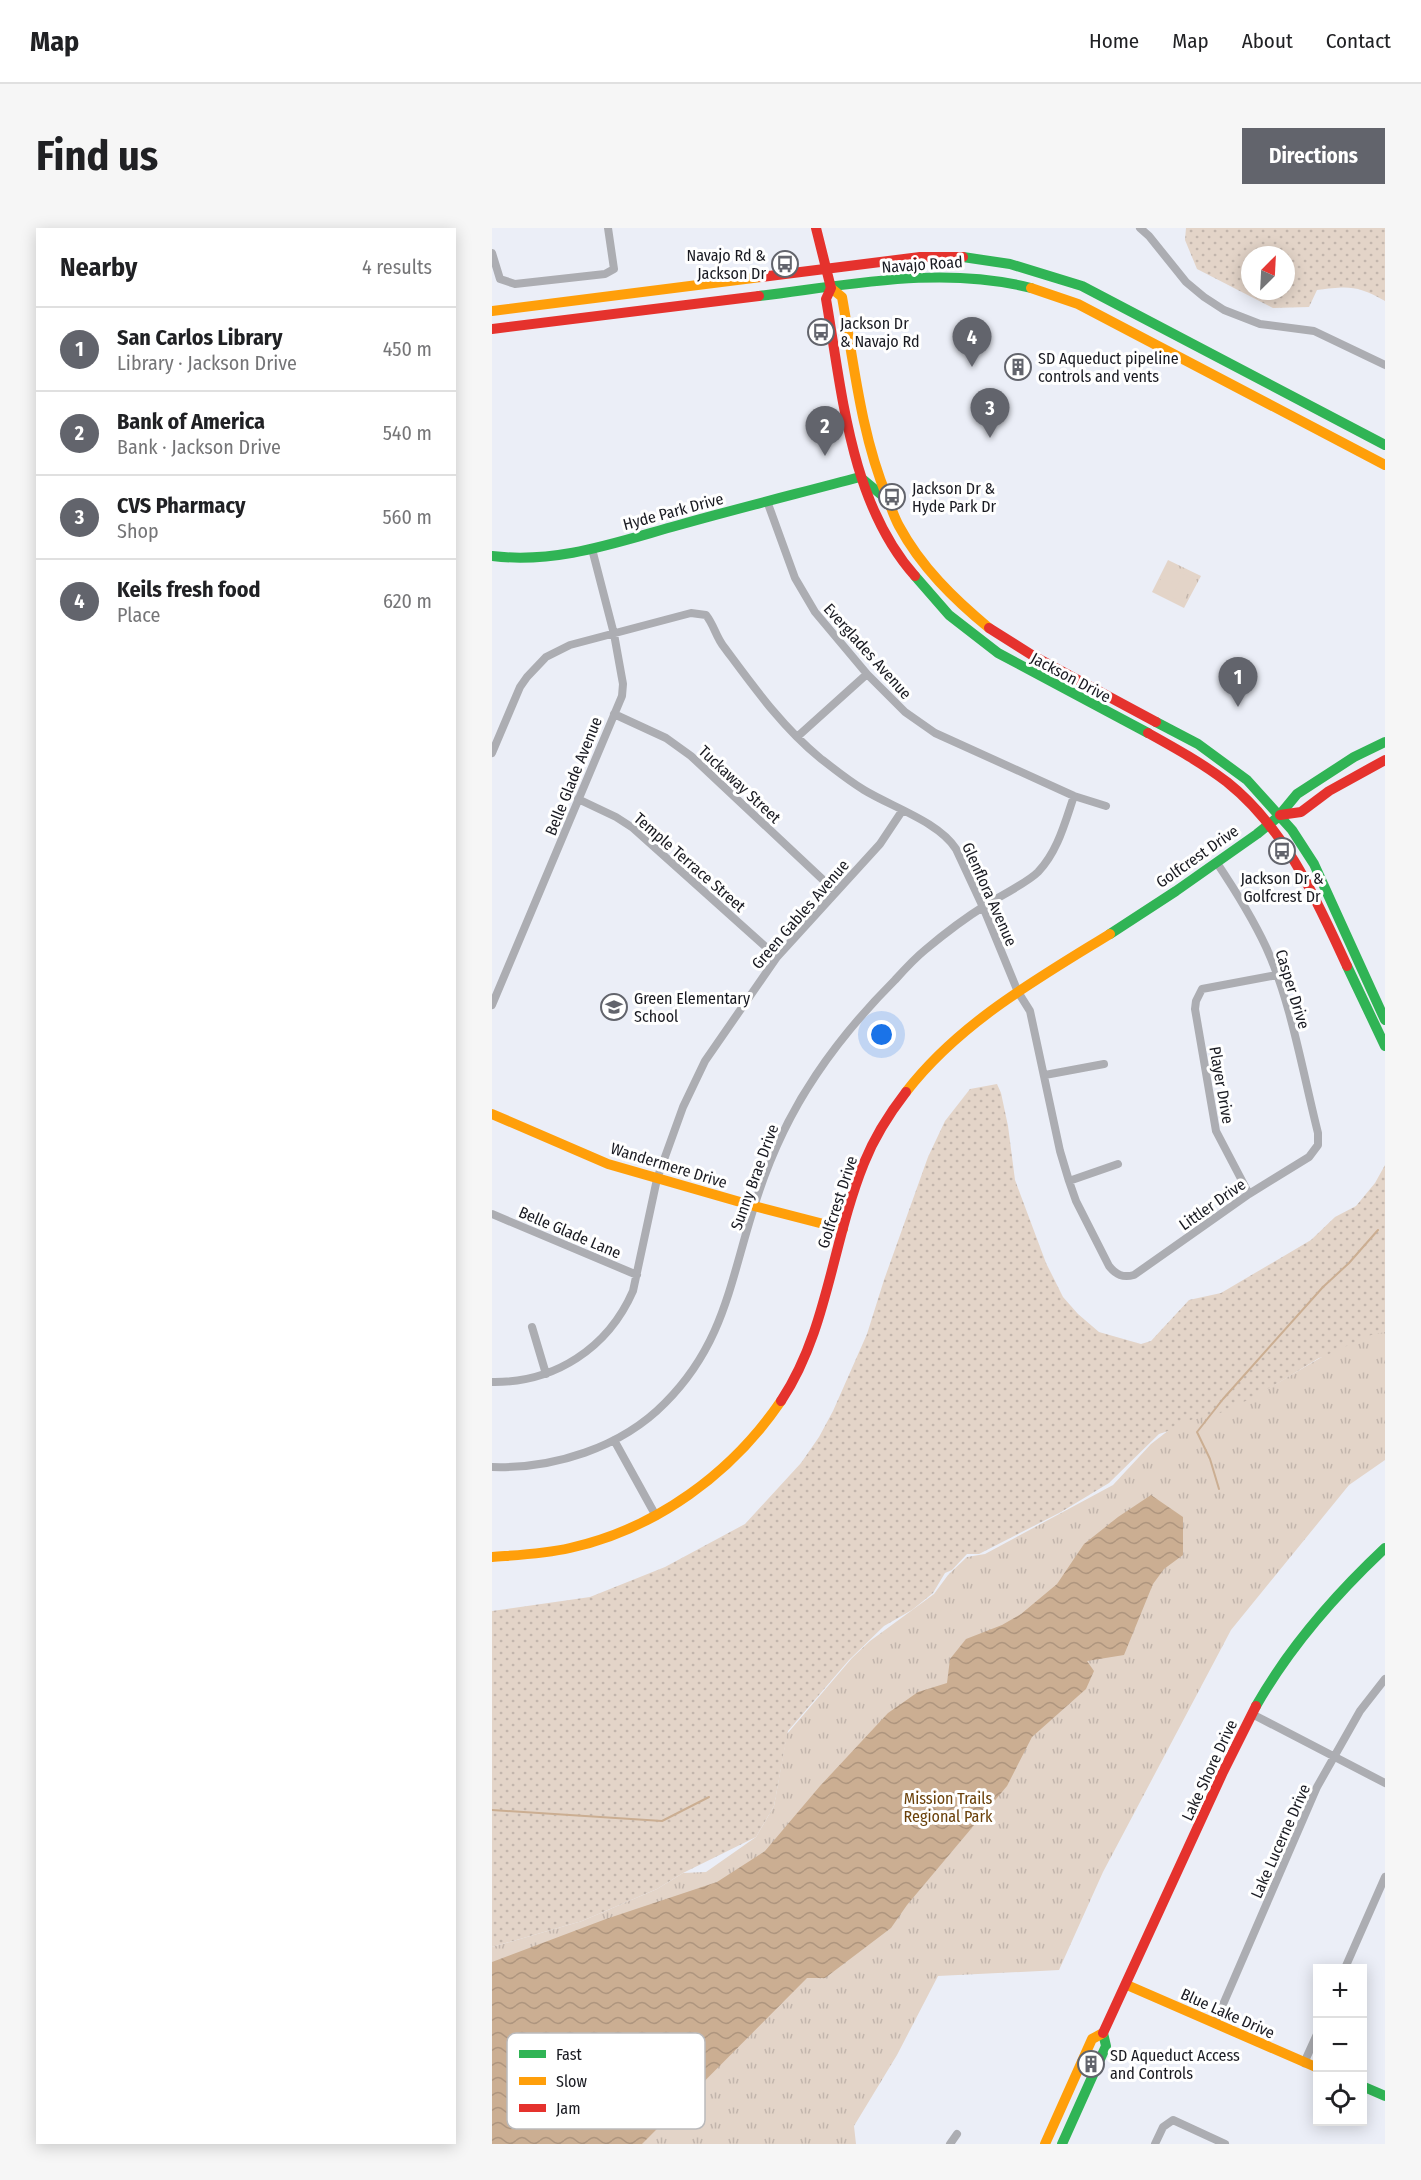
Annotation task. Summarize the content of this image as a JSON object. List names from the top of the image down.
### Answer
{
  "streets": {
    "main road": [
      "Navajo Road",
      "Hyde Park Drive",
      "Jackson Drive",
      "Golfcrest Drive",
      "Wandermere Drive",
      "Lake Shore Drive",
      "Blue Lake Drive"
    ],
    "street": [
      "Everglades Avenue",
      "Belle Glade Avenue",
      "Tuckaway Street",
      "Temple Terrace Street",
      "Glenflora Avenue",
      "Green Gables Avenue",
      "Casper Drive",
      "Player Drive",
      "Sunny Brae Drive",
      "Littler Drive",
      "Belle Glade Lane",
      "Lake Lucerne Drive"
    ]
  },
  "crossings": [
    ["Navajo Road", "Jackson Drive"],
    ["Hyde Park Drive", "Everglades Avenue"],
    ["Hyde Park Drive", "Jackson Drive"],
    ["Hyde Park Drive", "Belle Glade Avenue"],
    ["Everglades Avenue", "Sunny Brae Drive"],
    ["Jackson Drive", "Golfcrest Drive"],
    ["Belle Glade Avenue", "Tuckaway Street"],
    ["Belle Glade Avenue", "Temple Terrace Street"],
    ["Belle Glade Avenue", "Glenflora Avenue"],
    ["Tuckaway Street", "Green Gables Avenue"],
    ["Golfcrest Drive", "Glenflora Avenue"],
    ["Golfcrest Drive", "Casper Drive"],
    ["Golfcrest Drive", "Wandermere Drive"],
    ["Temple Terrace Street", "Green Gables Avenue"],
    ["Glenflora Avenue", "Green Gables Avenue"],
    ["Glenflora Avenue", "Sunny Brae Drive"],
    ["Glenflora Avenue", "Littler Drive"],
    ["Green Gables Avenue", "Wandermere Drive"],
    ["Green Gables Avenue", "Belle Glade Lane"],
    ["Casper Drive", "Player Drive"],
    ["Casper Drive", "Littler Drive"],
    ["Player Drive", "Littler Drive"],
    ["Wandermere Drive", "Sunny Brae Drive"],
    ["Lake Shore Drive", "Blue Lake Drive"],
    ["Lake Lucerne Drive", "Blue Lake Drive"]
  ],
  "parks": ["Mission Trails Regional Park"],
  "places": {
    "bus stop": [
      "Navajo Rd & Jackson Dr",
      "Jackson Dr & Navajo Rd",
      "Jackson Dr & Hyde Park Dr",
      "Jackson Dr & Golfcrest Dr"
    ],
    "building": ["SD Aqueduct pipeline controls and vents", "SD Aqueduct Access and Controls"],
    "school or university": ["Green Elementary School"]
  },
  "legend": ["Fast", "Slow", "Jam"],
  "north": "top right",
  "page": {
    "header": "Map",
    "nav": [
      "Home",
      "Map",
      "About",
      "Contact"
    ],
    "buttons": "Directions",
    "title": "Find us",
    "heading": ["Nearby", "4 results"],
    "list": [
      {
        "mark": "1",
        "name": "San Carlos Library",
        "note": "Library · Jackson Drive",
        "value": "450 m"
      },
      {
        "mark": "2",
        "name": "Bank of America",
        "note": "Bank · Jackson Drive",
        "value": "540 m"
      },
      {
        "mark": "3",
        "name": "CVS Pharmacy",
        "note": "Shop",
        "value": "560 m"
      },
      {
        "mark": "4",
        "name": "Keils fresh food",
        "note": "Place",
        "value": "620 m"
      }
    ],
    "pins": [
      "4",
      "3",
      "2",
      "1"
    ],
    "map_buttons": ["+", "−"]
  }
}
